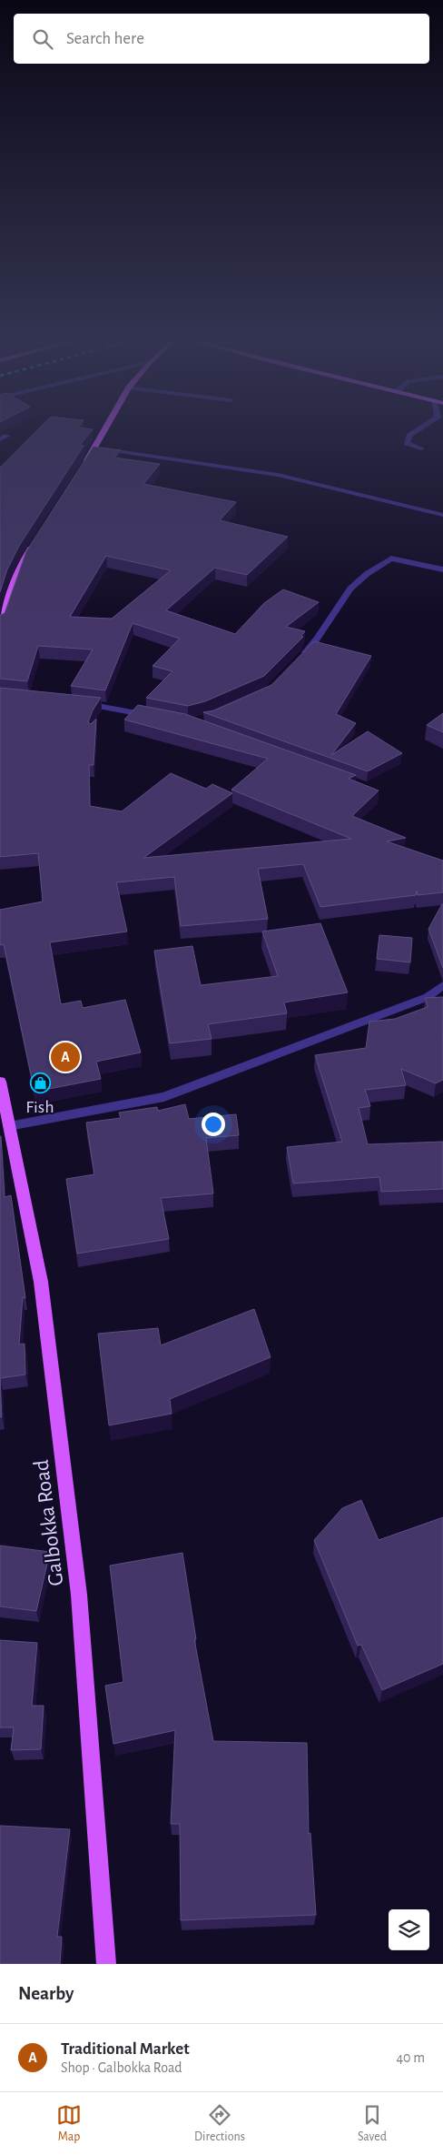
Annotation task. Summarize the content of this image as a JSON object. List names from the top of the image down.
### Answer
{
  "streets": {
    "main road": ["Galbokka Road"]
  },
  "places": {
    "shop": ["Fish"]
  },
  "page": {
    "search": "Search here",
    "pins": "A",
    "heading": "Nearby",
    "list": [
      {
        "mark": "A",
        "name": "Traditional Market",
        "note": "Shop · Galbokka Road",
        "value": "40 m"
      }
    ],
    "nav": ["Map", "Directions", "Saved"]
  }
}
